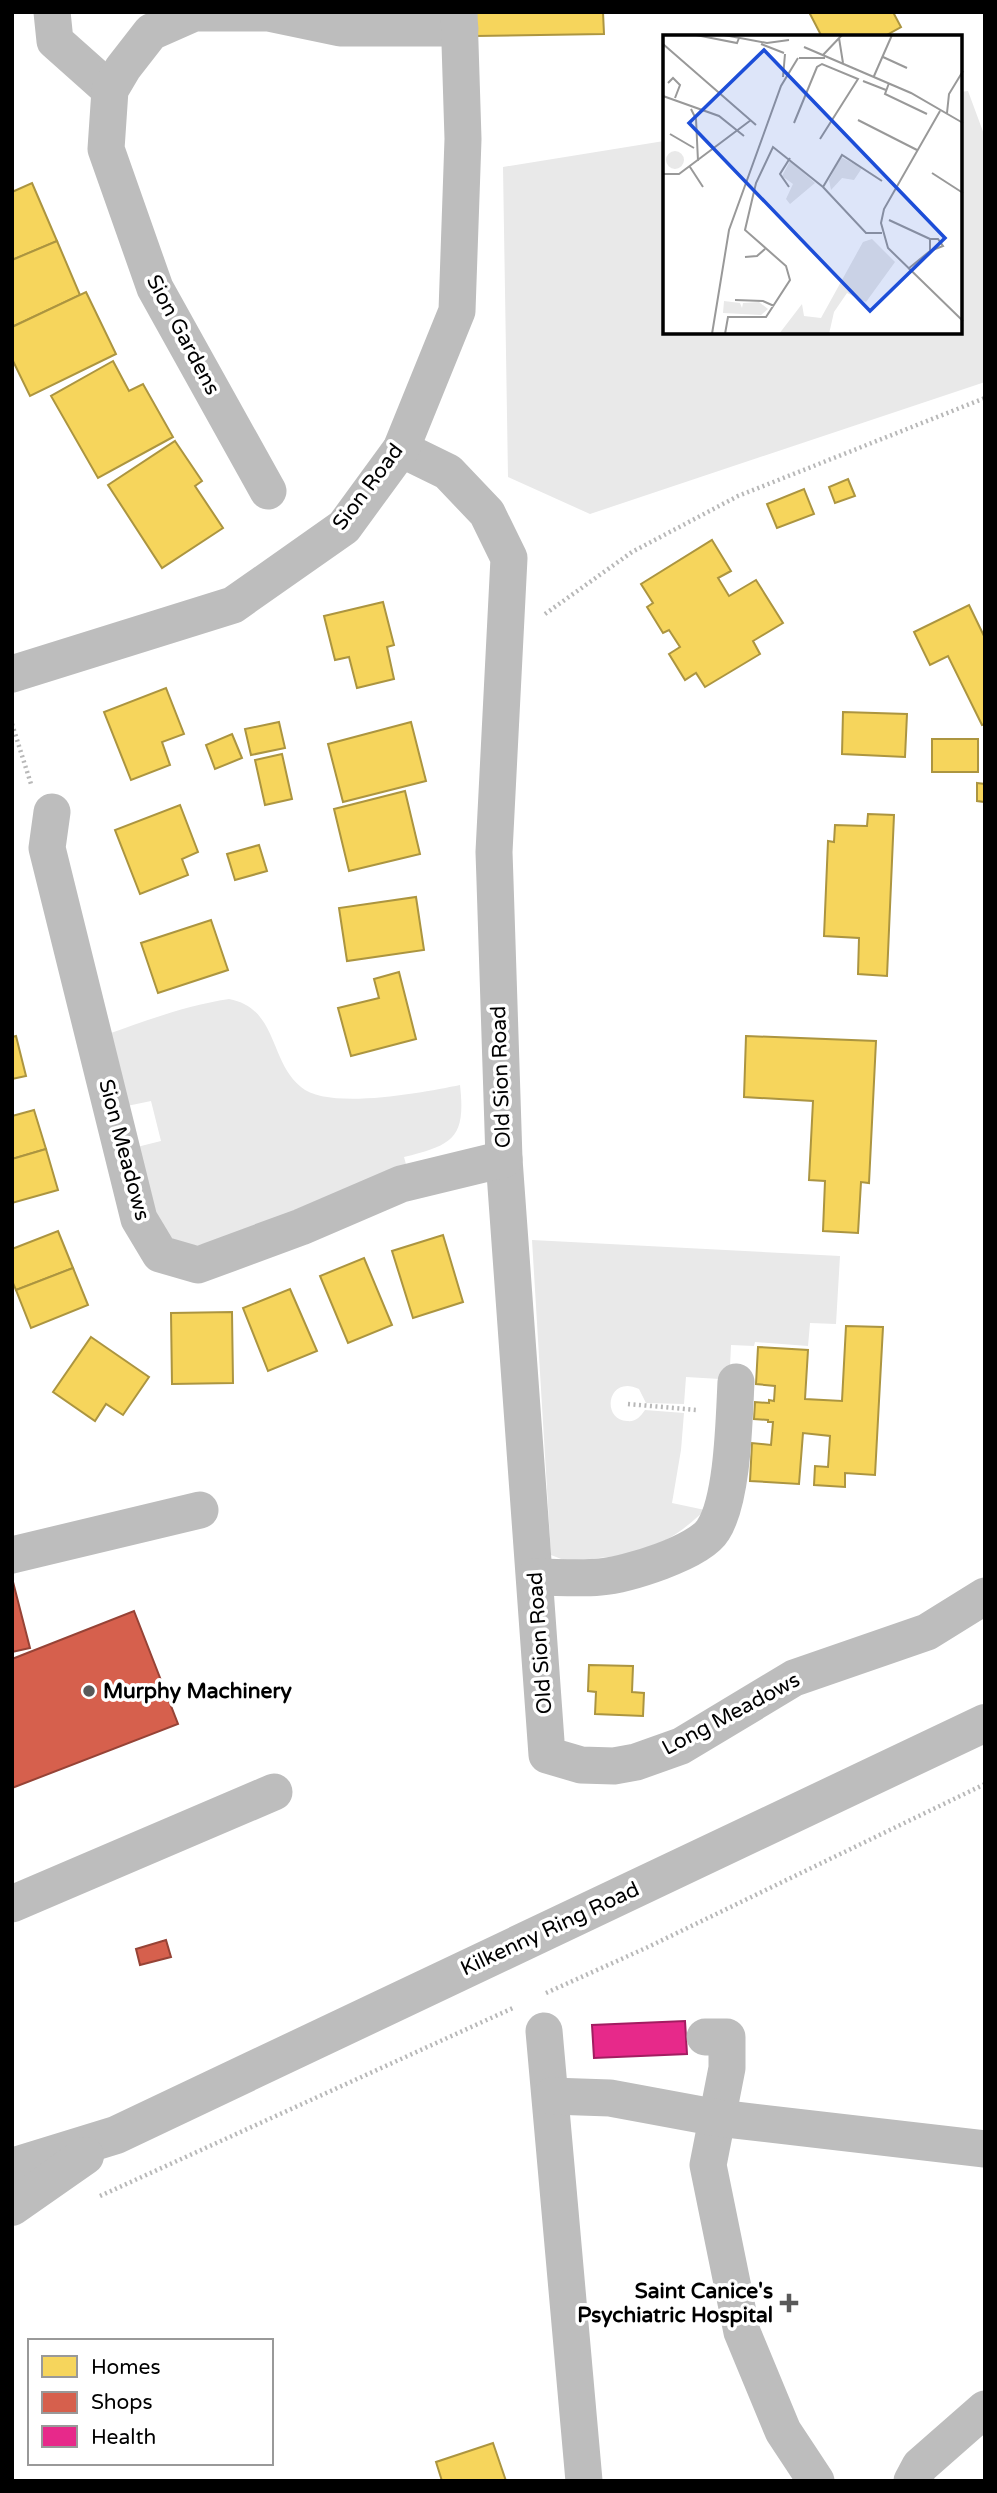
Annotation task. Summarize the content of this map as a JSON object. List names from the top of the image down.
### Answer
{
  "streets": {
    "highway": ["Kilkenny Ring Road"],
    "street": [
      "Sion Gardens",
      "Sion Road",
      "Old Sion Road",
      "Sion Meadows",
      "Long Meadows"
    ]
  },
  "crossings": [
    ["Sion Gardens", "Sion Road"],
    ["Sion Road", "Old Sion Road"],
    ["Old Sion Road", "Sion Meadows"],
    ["Old Sion Road", "Long Meadows"]
  ],
  "places": {
    "other": ["Murphy Machinery"],
    "health": ["Saint Canice's Psychiatric Hospital"]
  },
  "legend": ["Homes", "Shops", "Health"]
}
